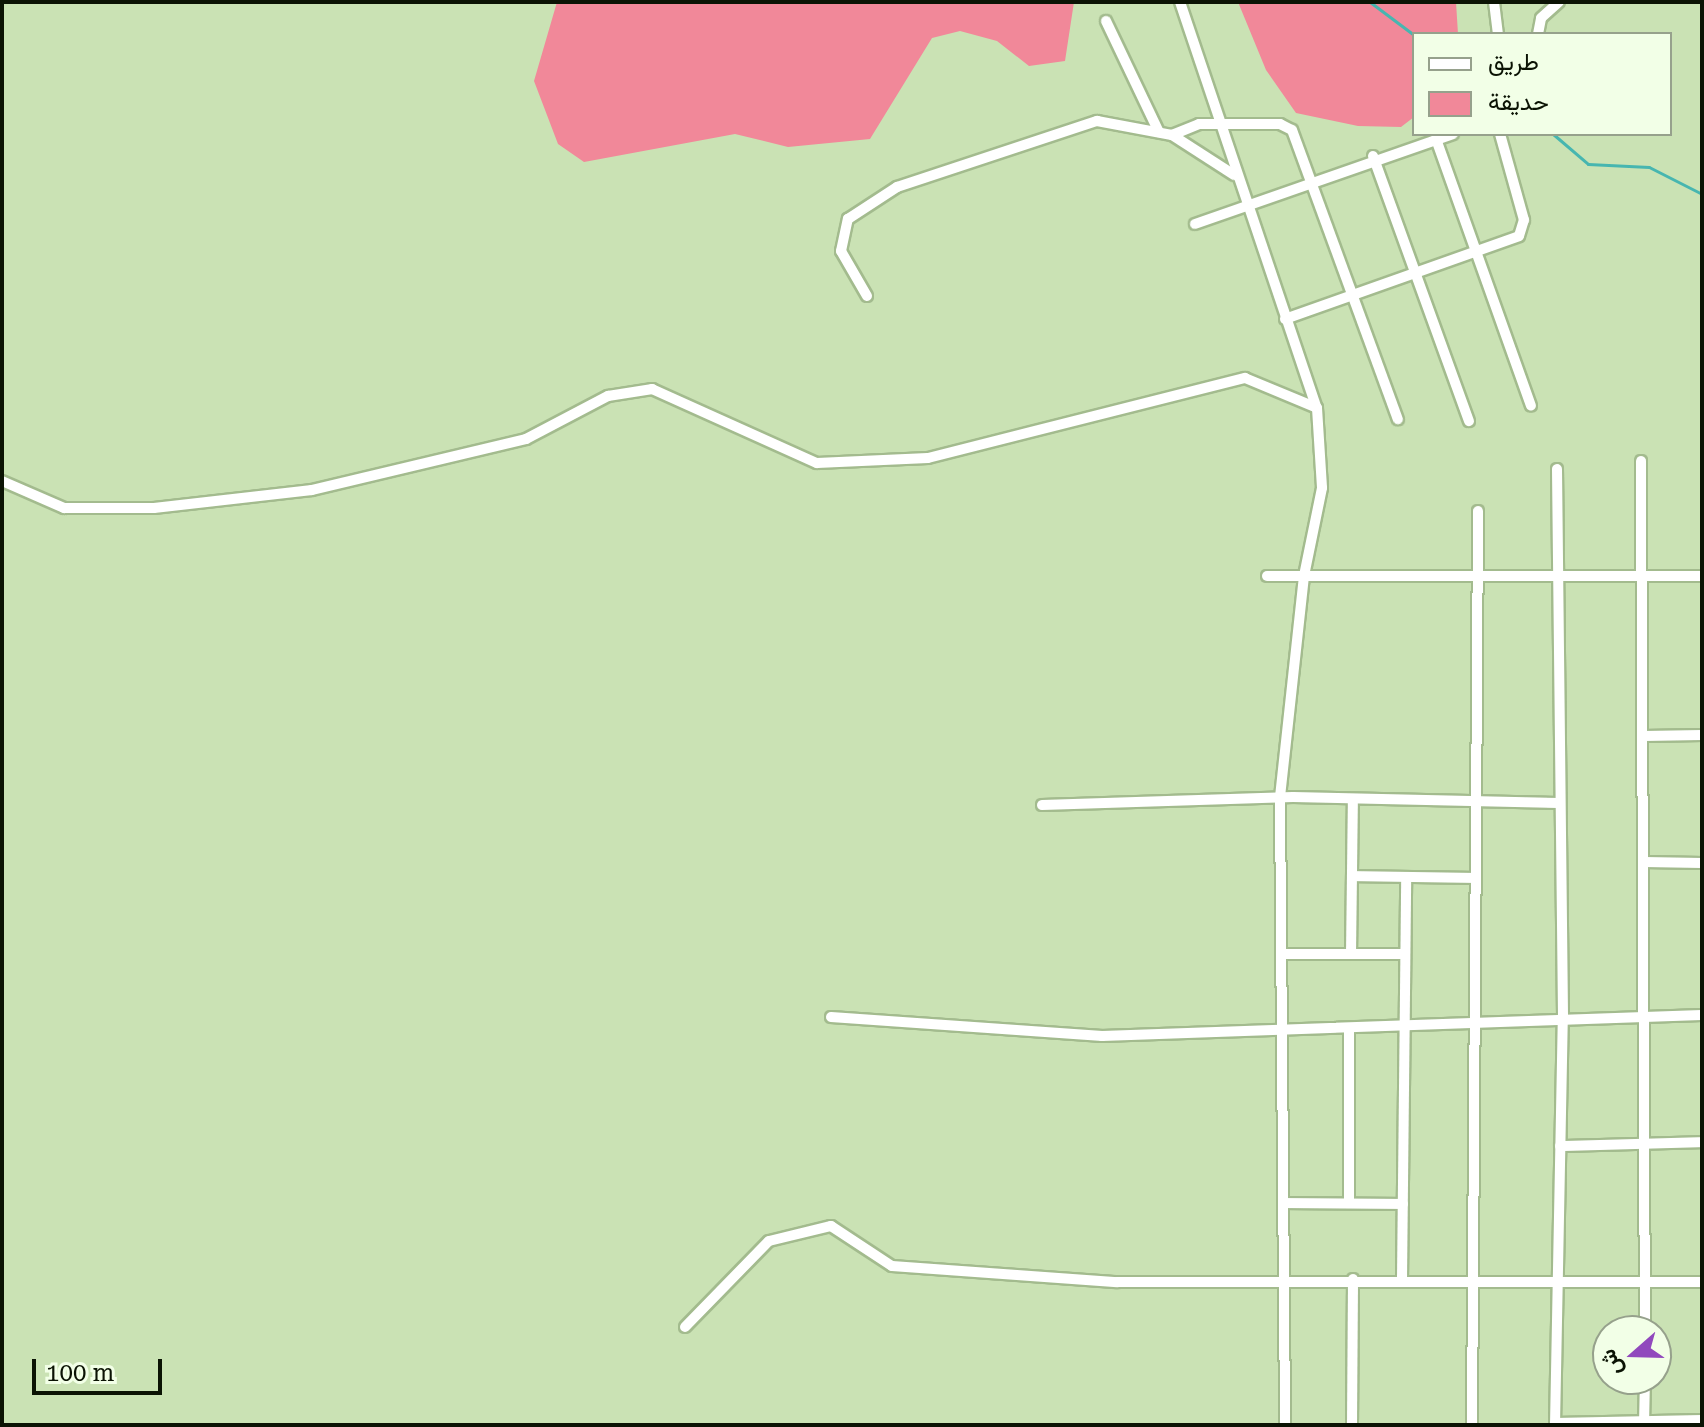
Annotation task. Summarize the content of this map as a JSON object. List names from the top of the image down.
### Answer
{
  "legend": ["طريق", "حديقة"],
  "scale_bar": "100 m",
  "north": "left"
}
